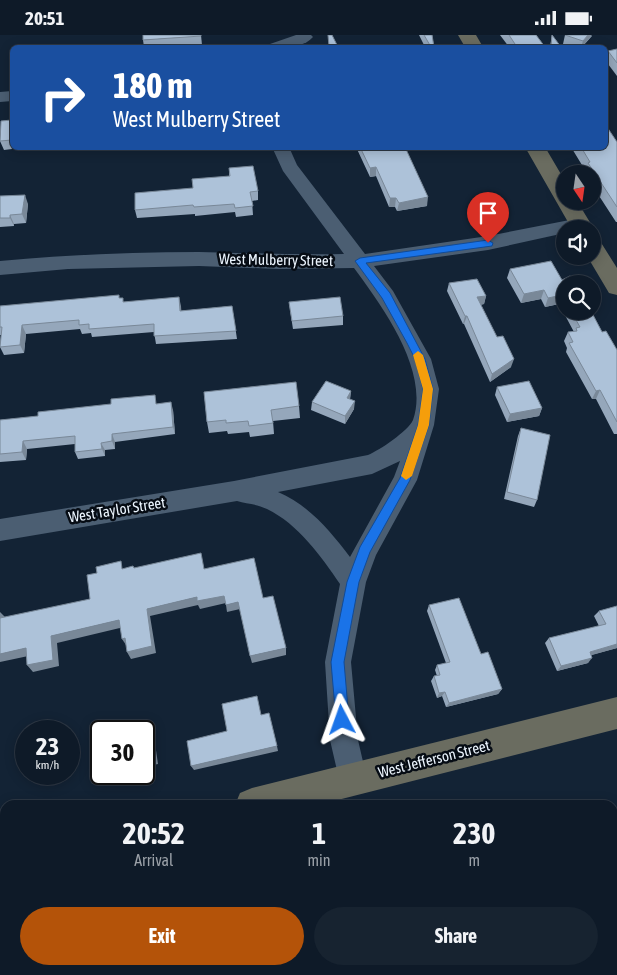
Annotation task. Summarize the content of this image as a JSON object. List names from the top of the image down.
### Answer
{
  "streets": {
    "street": ["West Mulberry Street", "West Taylor Street", "West Jefferson Street"]
  },
  "north": "bottom",
  "page": {
    "status": "20:51",
    "turn": ["180 m", "West Mulberry Street"],
    "speed": "23 km/h",
    "limit": "30",
    "eta": [
      "20:52",
      "Arrival",
      "1",
      "min",
      "230",
      "m"
    ],
    "buttons": ["Exit", "Share"]
  }
}
